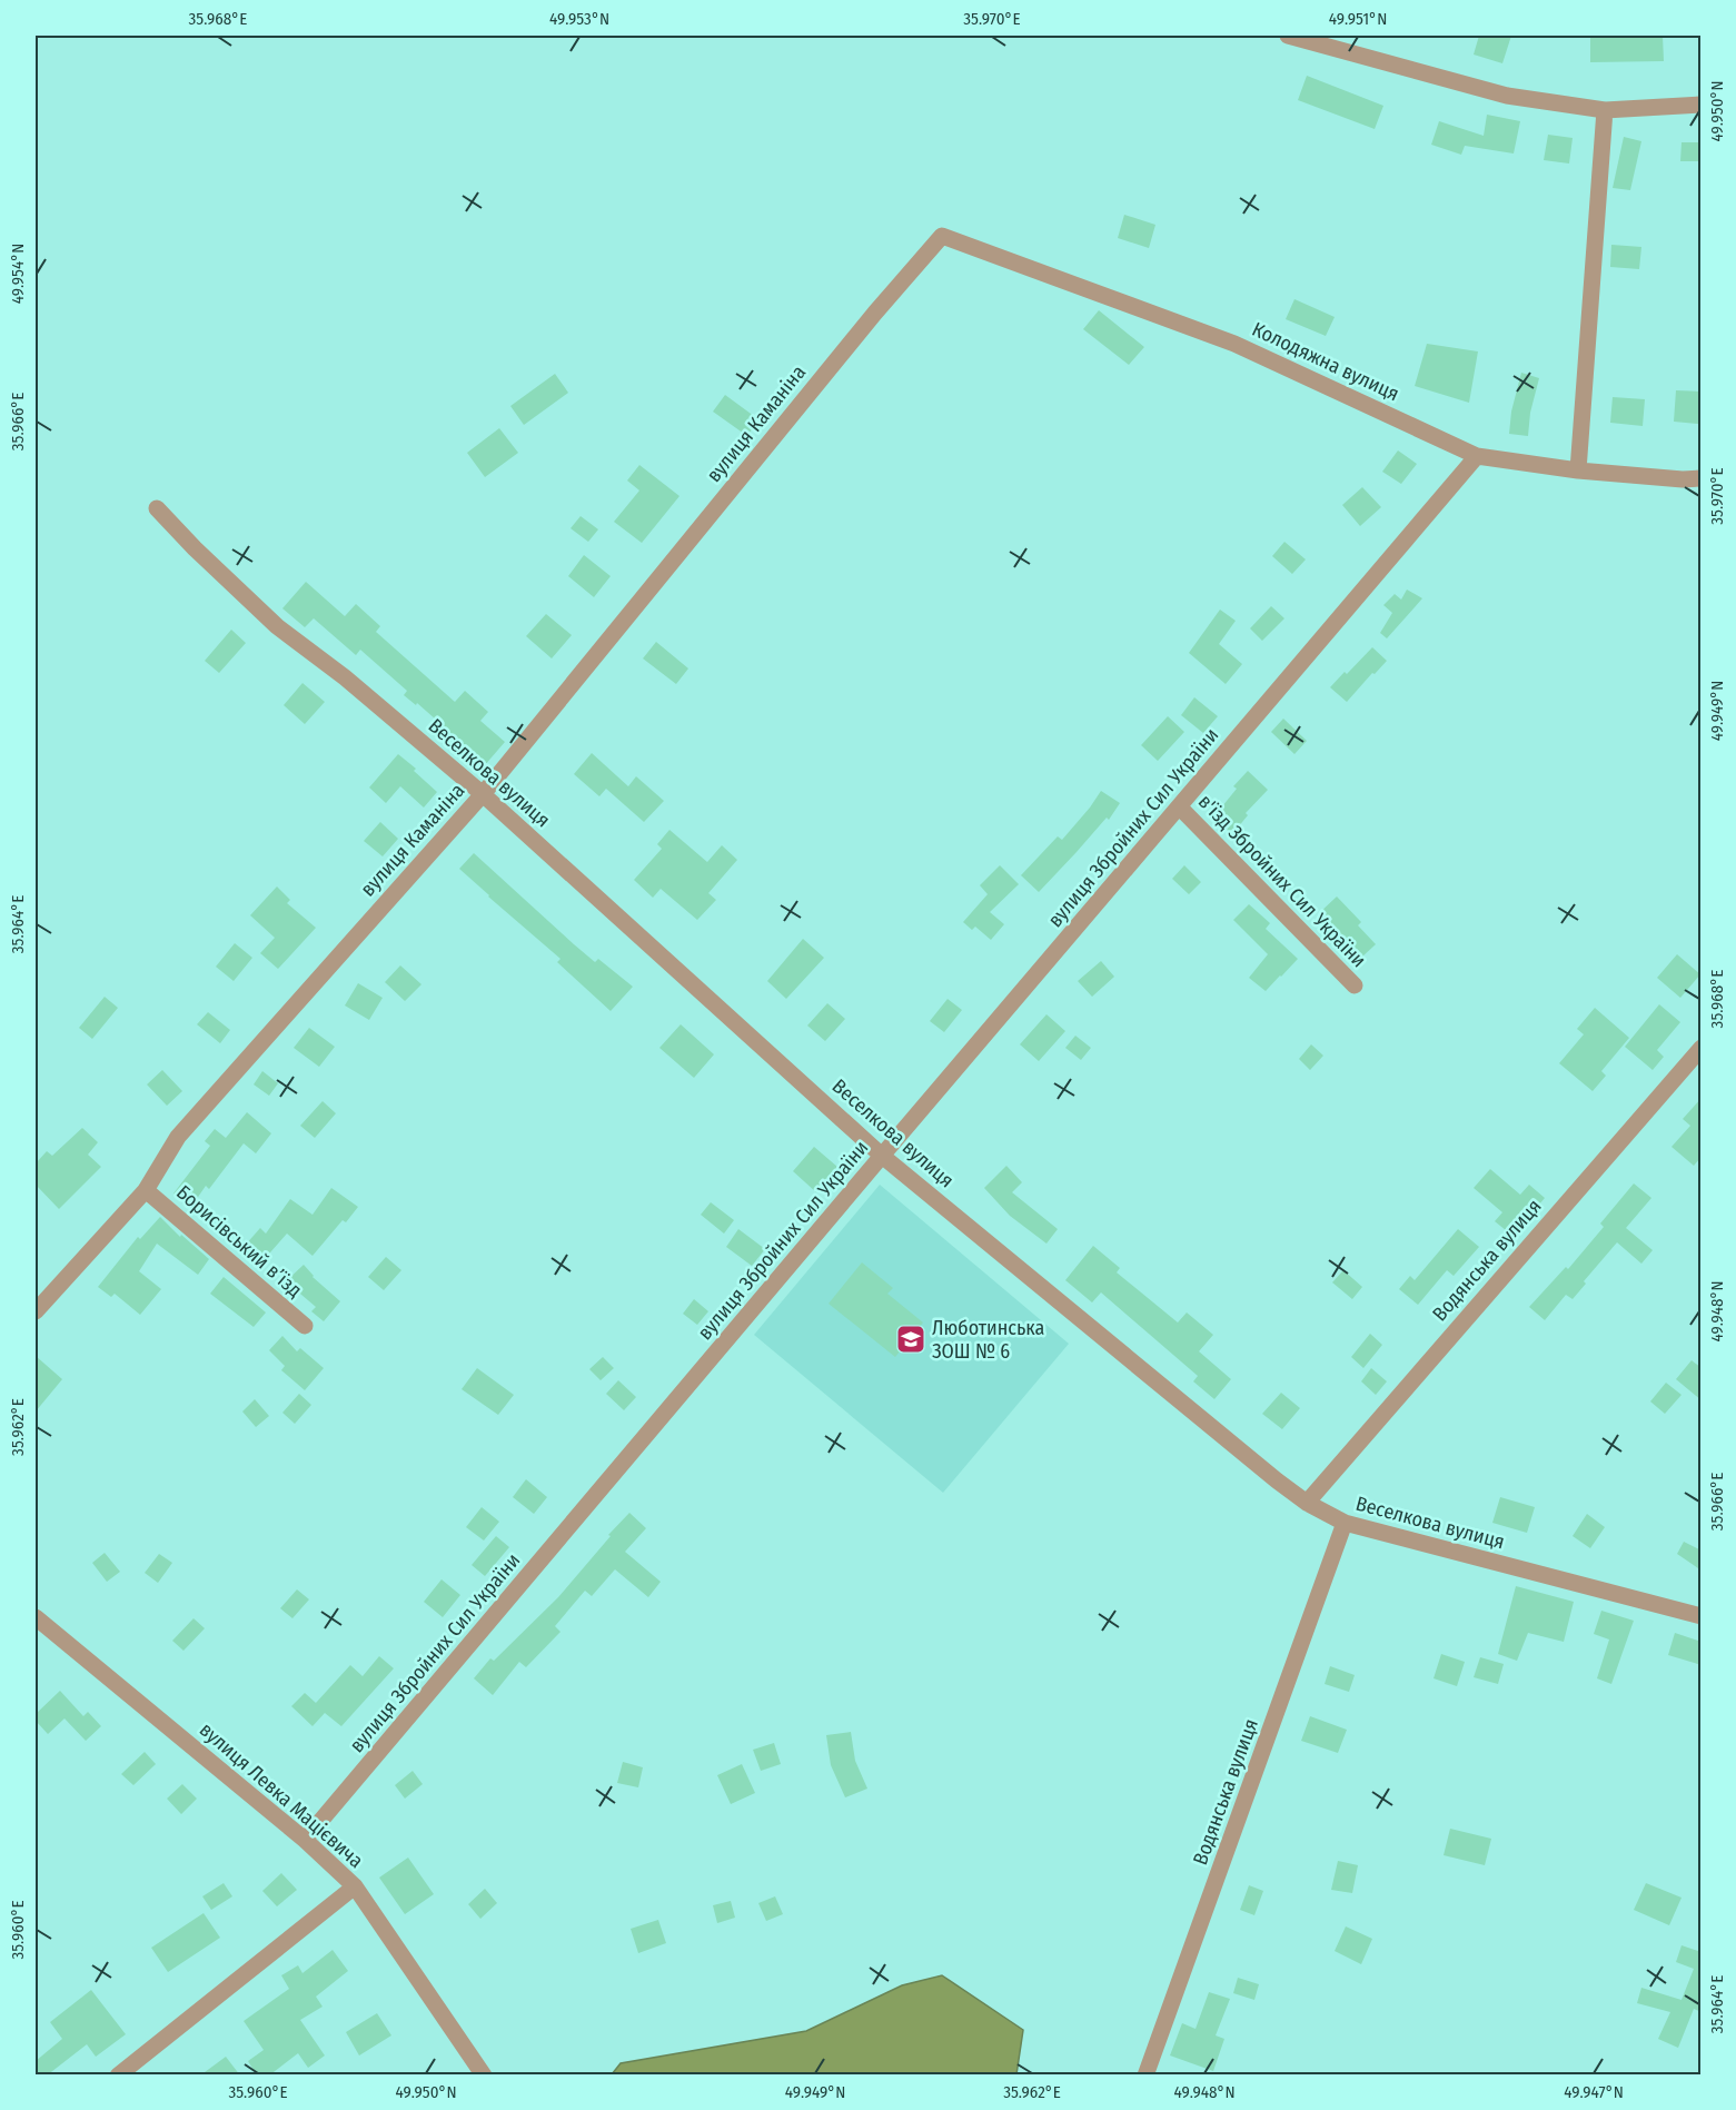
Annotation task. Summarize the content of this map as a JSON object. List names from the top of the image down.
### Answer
{
  "streets": {
    "street": [
      "Колодяжна вулиця",
      "вулиця Каманіна",
      "Веселкова вулиця",
      "вулиця Збройних Сил України",
      "в'їзд Збройних Сил України",
      "Борисівський в’їзд",
      "Водянська вулиця",
      "вулиця Левка Мацієвича"
    ]
  },
  "crossings": [
    ["Колодяжна вулиця", "вулиця Каманіна"],
    ["Колодяжна вулиця", "вулиця Збройних Сил України"],
    ["вулиця Каманіна", "Веселкова вулиця"],
    ["вулиця Каманіна", "Борисівський в’їзд"],
    ["Веселкова вулиця", "вулиця Збройних Сил України"],
    ["Веселкова вулиця", "Водянська вулиця"],
    ["вулиця Збройних Сил України", "в'їзд Збройних Сил України"],
    ["вулиця Збройних Сил України", "вулиця Левка Мацієвича"]
  ],
  "places": {
    "school or university": ["Люботинська ЗОШ № 6"]
  },
  "coordinates": [
    "35.968°E",
    "49.953°N",
    "35.970°E",
    "49.951°N",
    "49.950°N",
    "49.954°N",
    "35.966°E",
    "49.949°N",
    "35.964°E",
    "49.948°N",
    "35.962°E",
    "35.960°E",
    "49.947°N"
  ]
}
